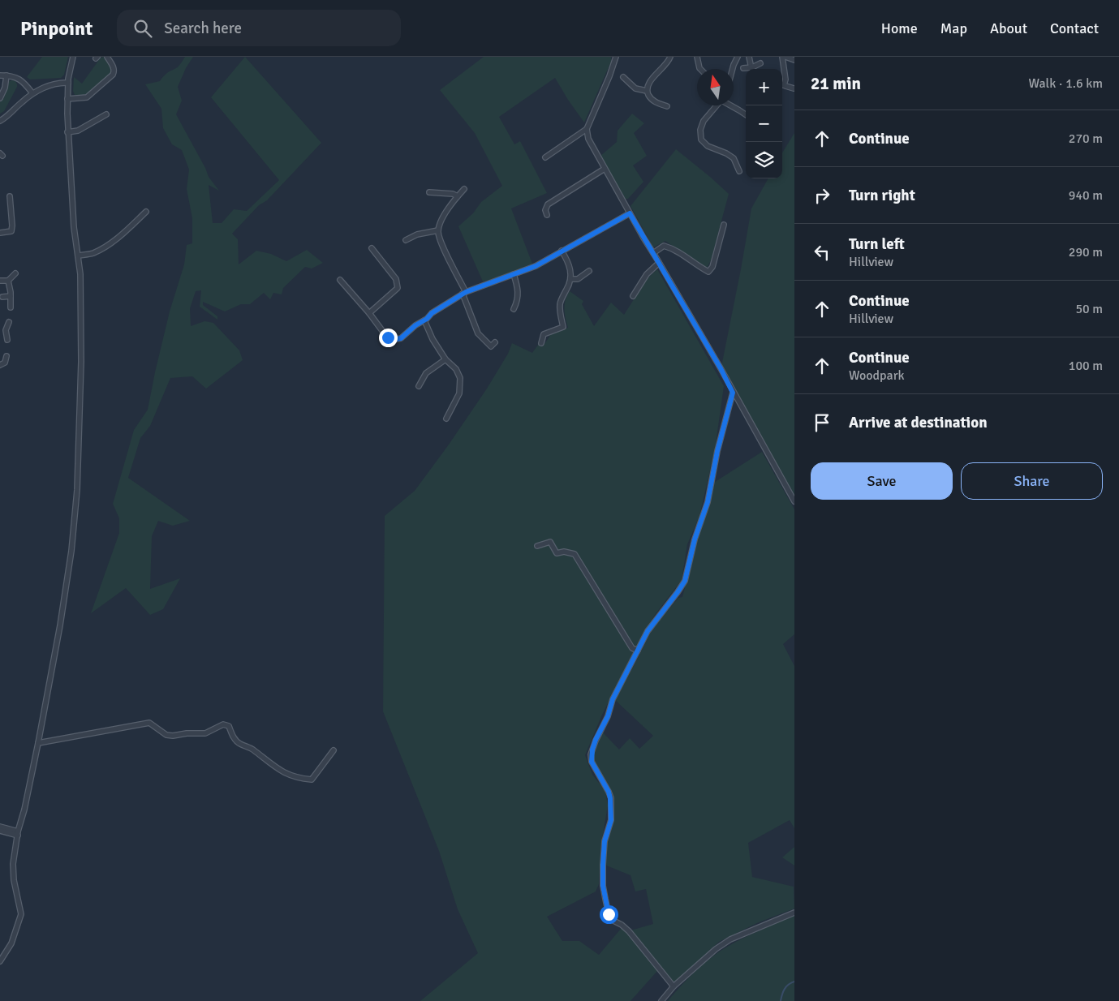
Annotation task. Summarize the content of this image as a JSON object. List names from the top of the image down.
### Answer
{
  "north": "top",
  "page": {
    "header": "Pinpoint",
    "search": "Search here",
    "nav": [
      "Home",
      "Map",
      "About",
      "Contact"
    ],
    "heading": ["21 min", "Walk · 1.6 km"],
    "map_buttons": ["+", "−"],
    "list": [
      ["Continue", "270 m"],
      ["Turn right", "940 m"],
      ["Turn left", "Hillview", "290 m"],
      ["Continue", "Hillview", "50 m"],
      ["Continue", "Woodpark", "100 m"],
      "Arrive at destination"
    ],
    "buttons": ["Save", "Share"]
  }
}
